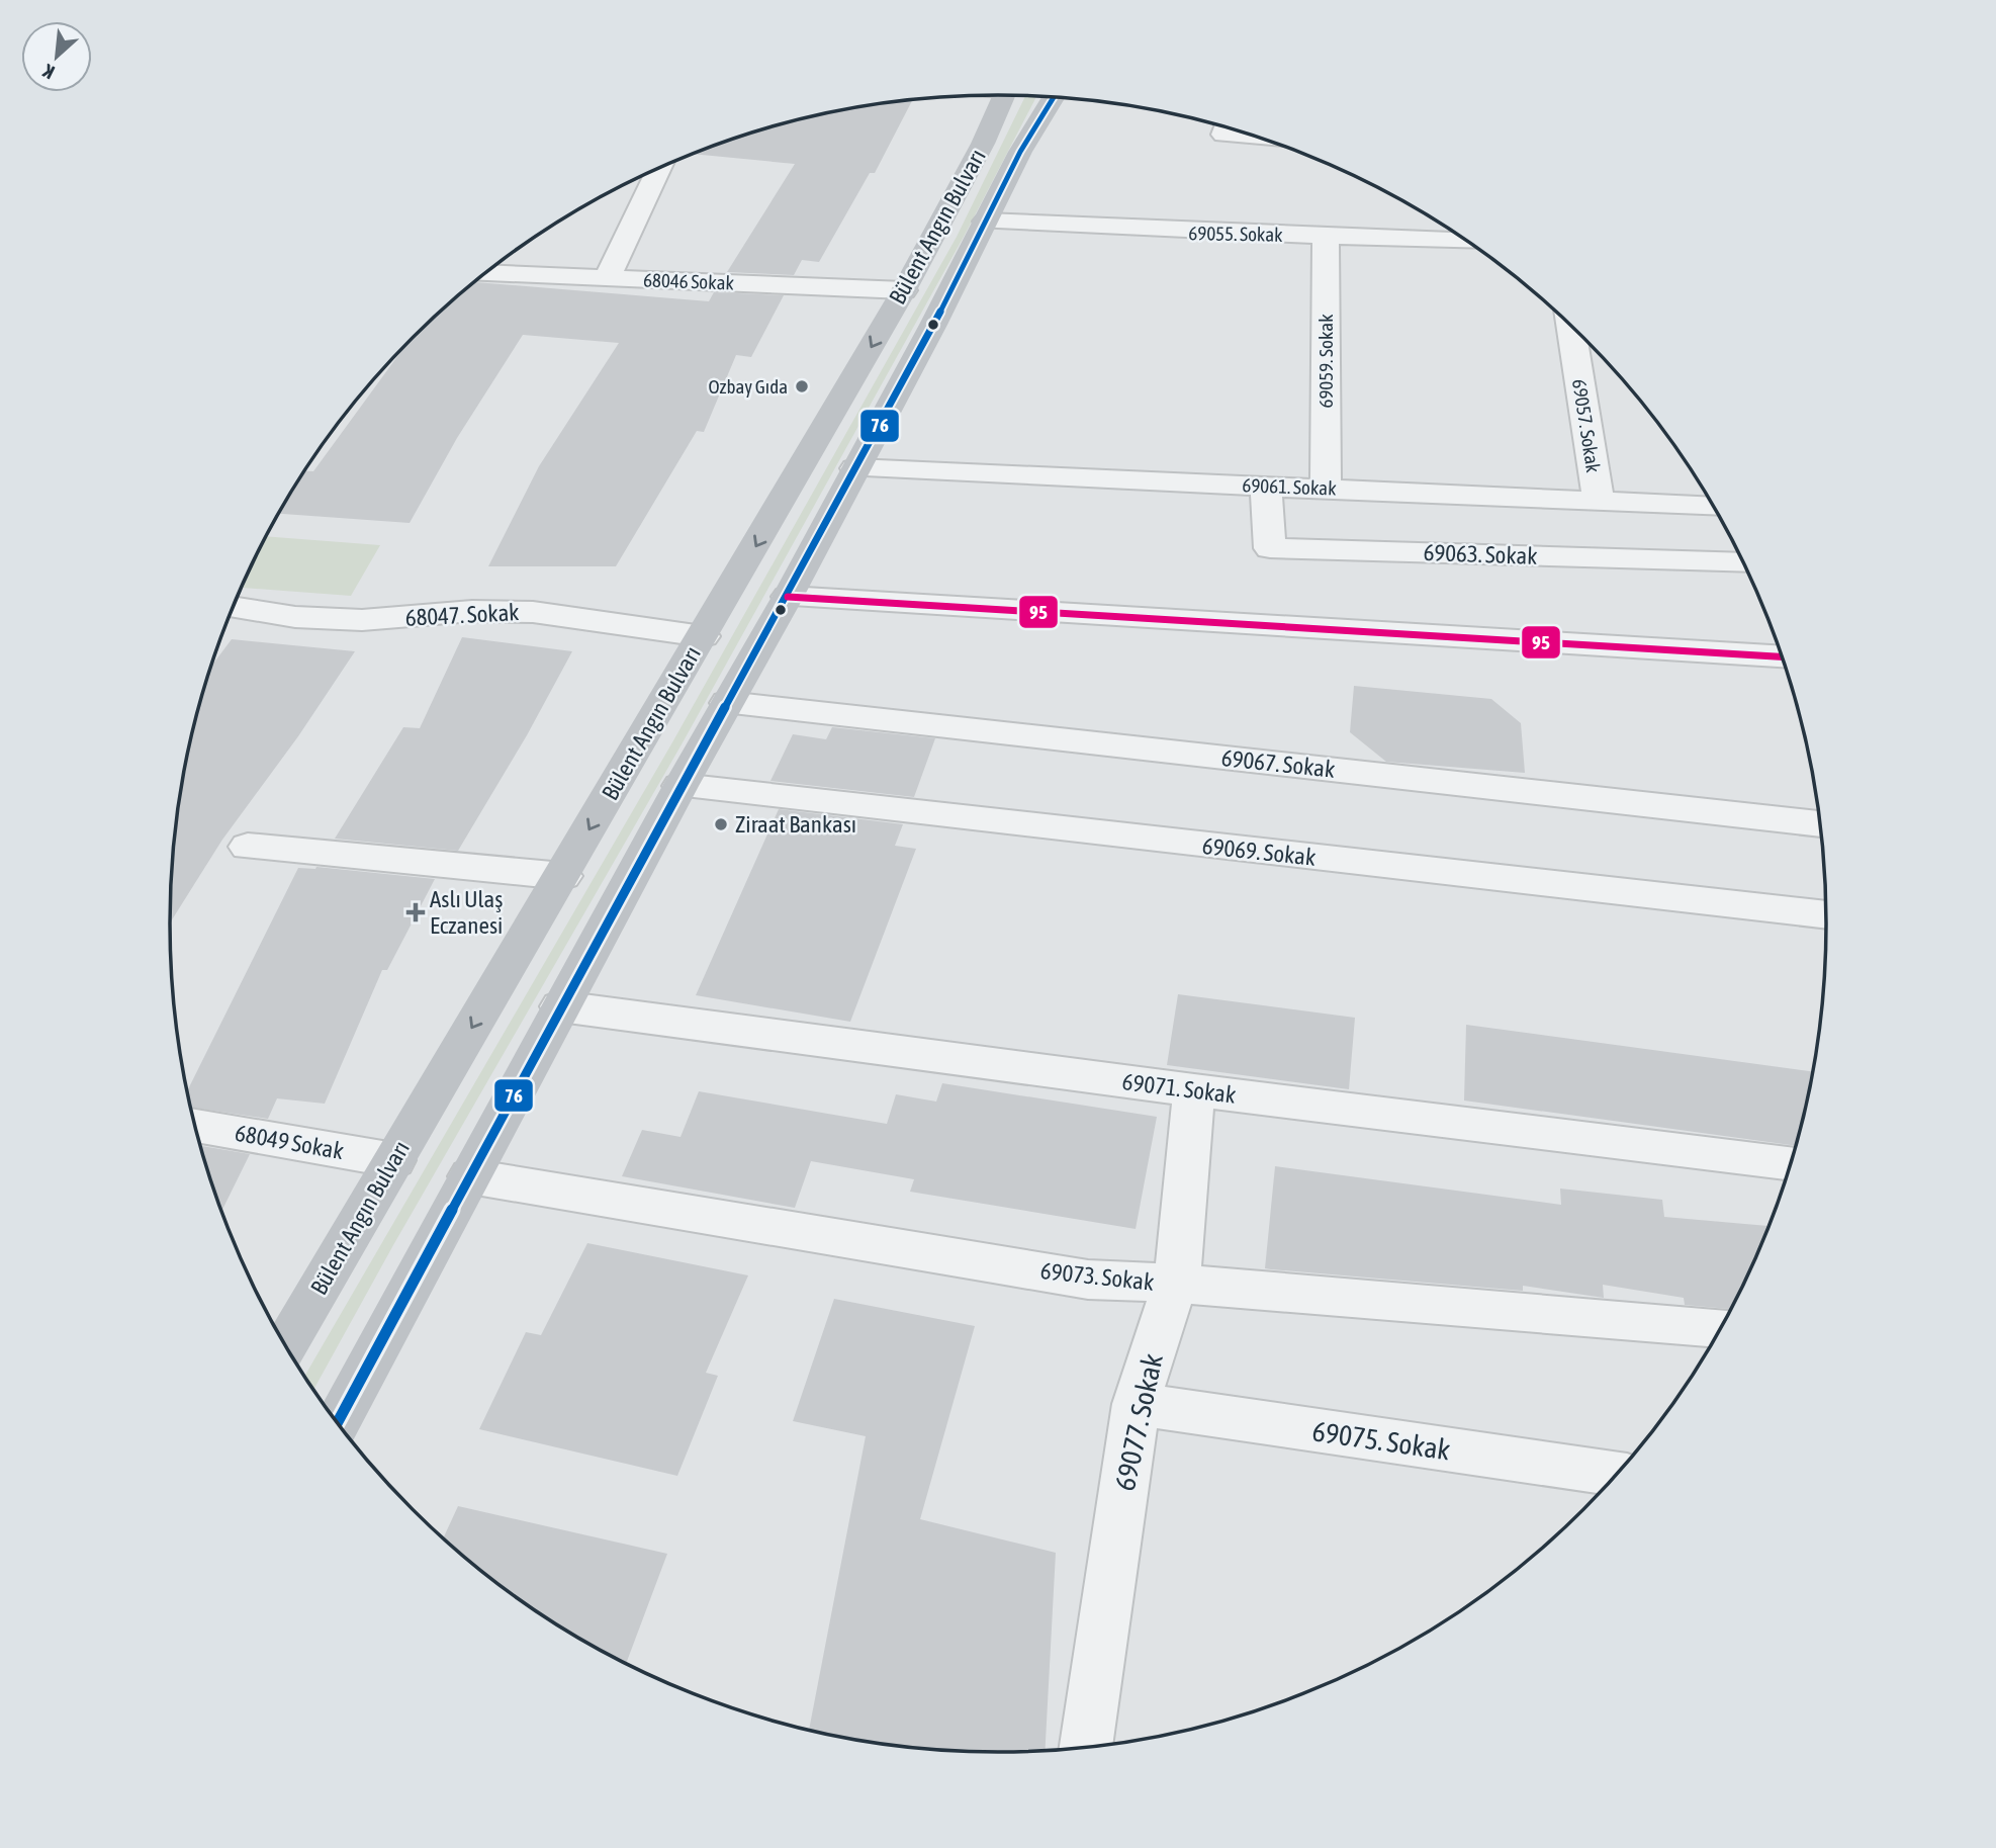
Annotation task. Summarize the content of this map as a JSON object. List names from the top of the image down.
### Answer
{
  "streets": {
    "main road": ["Bülent Angın Bulvarı"],
    "street": [
      "69055. Sokak",
      "68046 Sokak",
      "69059. Sokak",
      "69057. Sokak",
      "69061. Sokak",
      "69063. Sokak",
      "68047. Sokak",
      "69067. Sokak",
      "69069. Sokak",
      "69071. Sokak",
      "68049 Sokak",
      "69073. Sokak",
      "69077. Sokak",
      "69075. Sokak"
    ]
  },
  "crossings": [
    ["Bülent Angın Bulvarı", "69055. Sokak"],
    ["Bülent Angın Bulvarı", "68046 Sokak"],
    ["Bülent Angın Bulvarı", "69061. Sokak"],
    ["Bülent Angın Bulvarı", "68047. Sokak"],
    ["Bülent Angın Bulvarı", "69067. Sokak"],
    ["Bülent Angın Bulvarı", "69069. Sokak"],
    ["Bülent Angın Bulvarı", "69071. Sokak"],
    ["Bülent Angın Bulvarı", "68049 Sokak"],
    ["Bülent Angın Bulvarı", "69073. Sokak"],
    ["69055. Sokak", "69059. Sokak"],
    ["69059. Sokak", "69061. Sokak"],
    ["69057. Sokak", "69061. Sokak"],
    ["69061. Sokak", "69063. Sokak"],
    ["69071. Sokak", "69077. Sokak"],
    ["69073. Sokak", "69077. Sokak"],
    ["69077. Sokak", "69075. Sokak"]
  ],
  "places": {
    "other": ["Ozbay Gıda", "Ziraat Bankası"],
    "health": ["Aslı Ulaş Eczanesi"]
  },
  "lines": ["transit line 76", "transit line 95"],
  "north": "bottom left"
}
